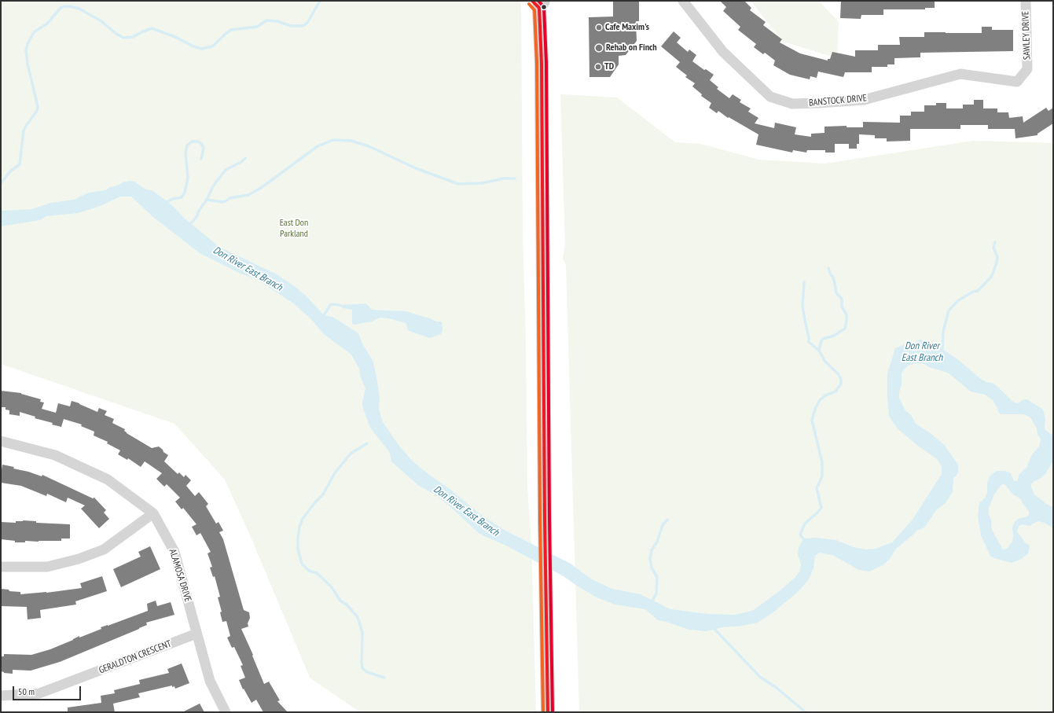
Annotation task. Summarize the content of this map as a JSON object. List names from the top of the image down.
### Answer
{
  "streets": {
    "street": [
      "SAWLEY DRIVE",
      "BANSTOCK DRIVE",
      "ALAMOSA DRIVE",
      "GERALDTON CRESCENT"
    ]
  },
  "crossings": [
    ["SAWLEY DRIVE", "BANSTOCK DRIVE"],
    ["ALAMOSA DRIVE", "GERALDTON CRESCENT"]
  ],
  "water": ["Don River East Branch"],
  "parks": ["East Don Parkland"],
  "places": ["Cafe Maxim's", "Rehab on Finch", "TD"],
  "scale_bar": "50 m"
}
